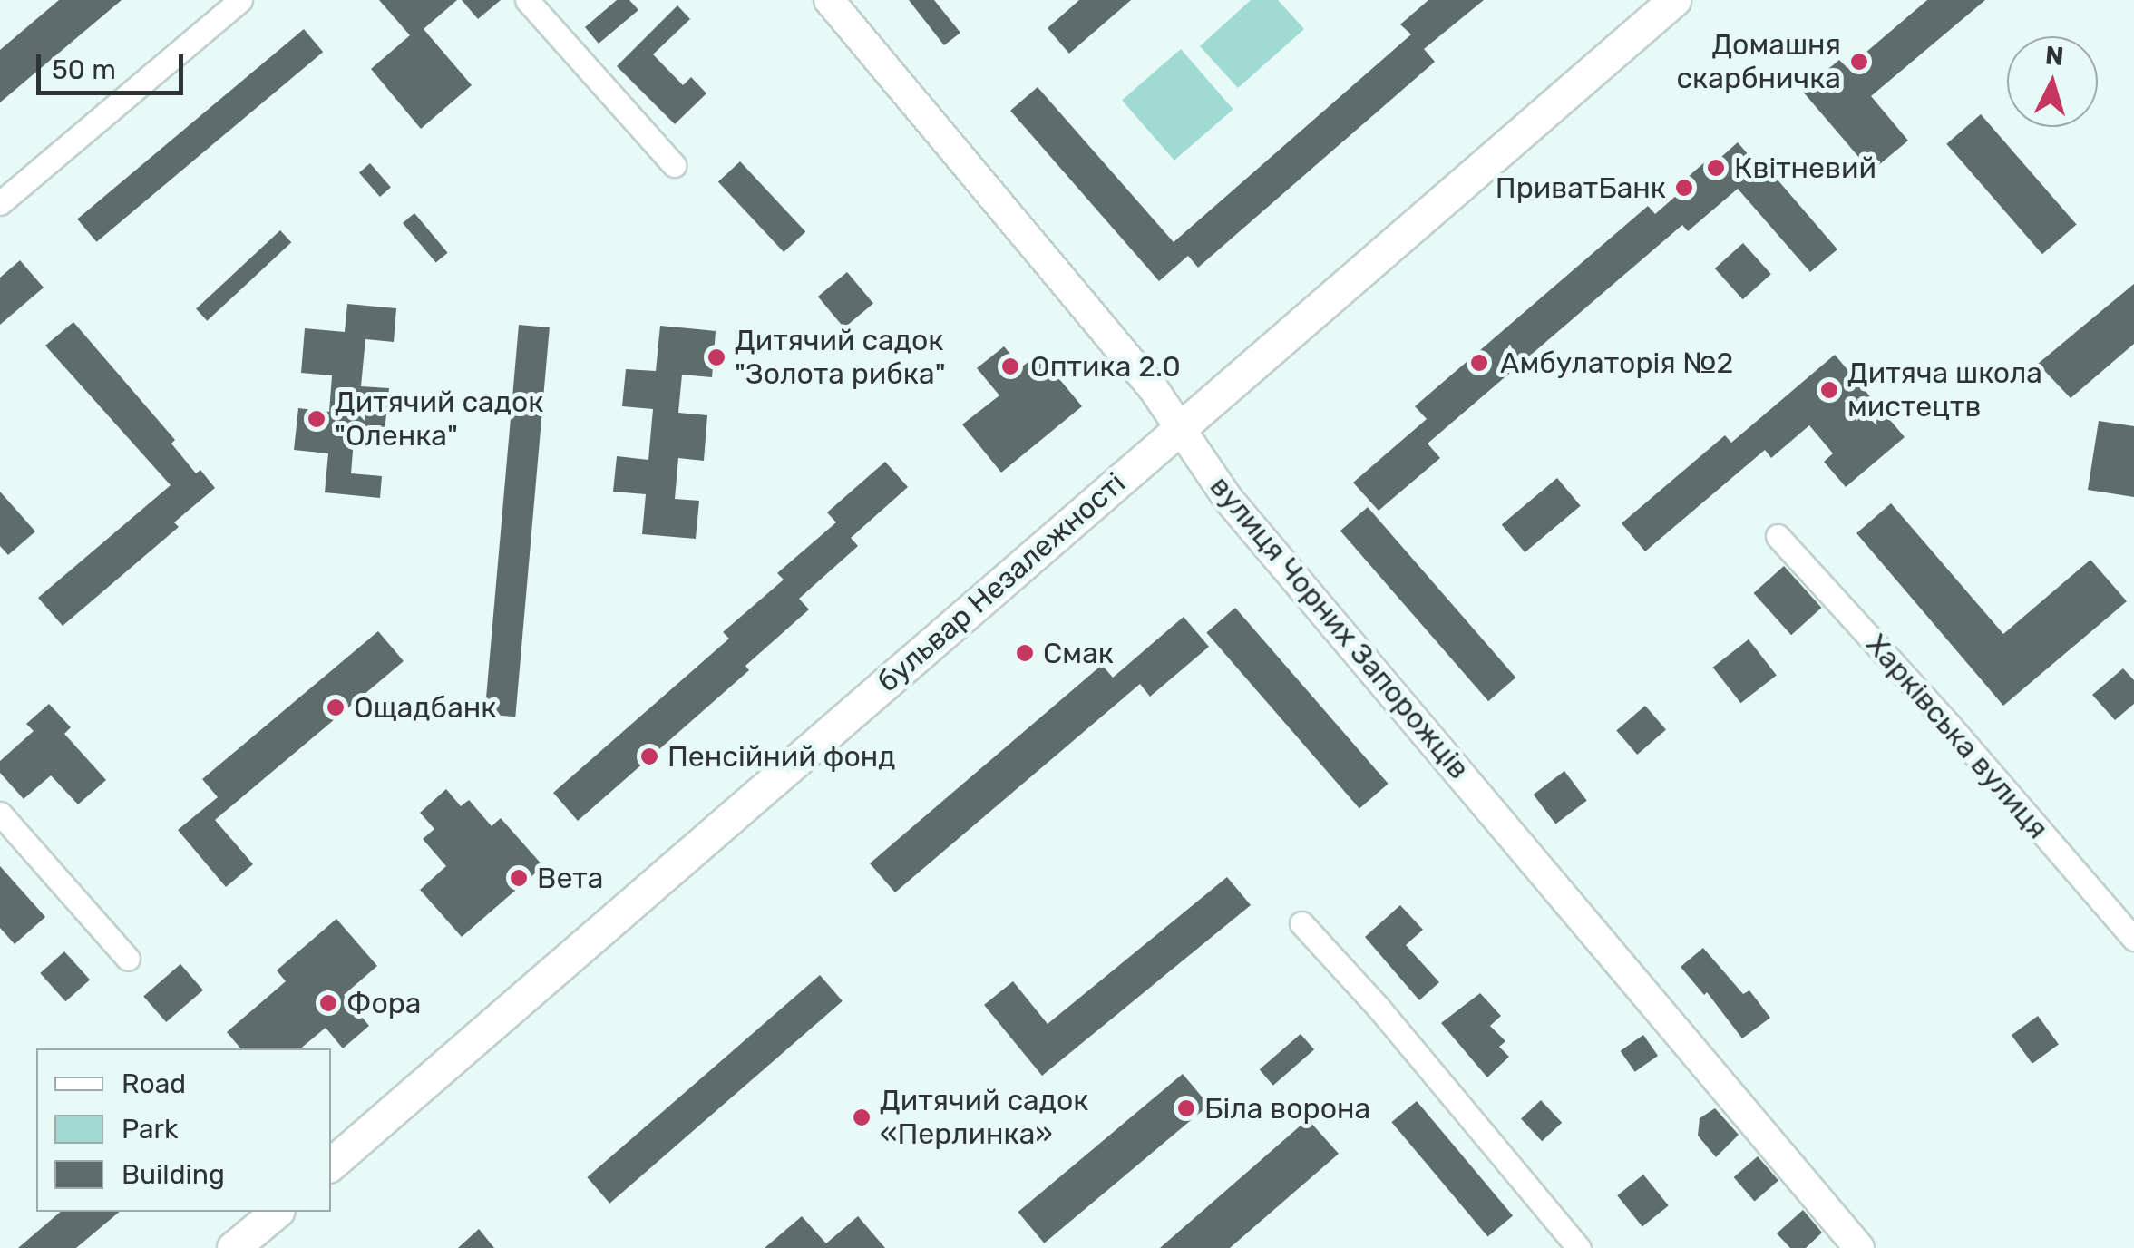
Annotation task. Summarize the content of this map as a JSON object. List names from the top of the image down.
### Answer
{
  "streets": {
    "main road": ["бульвар Незалежності"],
    "street": ["вулиця Чорних Запорожців", "Харківська вулиця"]
  },
  "crossings": [
    ["бульвар Незалежності", "вулиця Чорних Запорожців"]
  ],
  "places": [
    "Домашня скарбничка",
    "Квітневий",
    "ПриватБанк",
    "Дитячий садок \"Золота рибка\"",
    "Амбулаторія №2",
    "Оптика 2.0",
    "Дитяча школа мистецтв",
    "Дитячий садок \"Оленка\"",
    "Смак",
    "Ощадбанк",
    "Пенсійний фонд",
    "Вета",
    "Фора",
    "Біла ворона",
    "Дитячий садок «Перлинка»"
  ],
  "legend": ["Road", "Park", "Building"],
  "scale_bar": "50 m",
  "north": "top"
}
